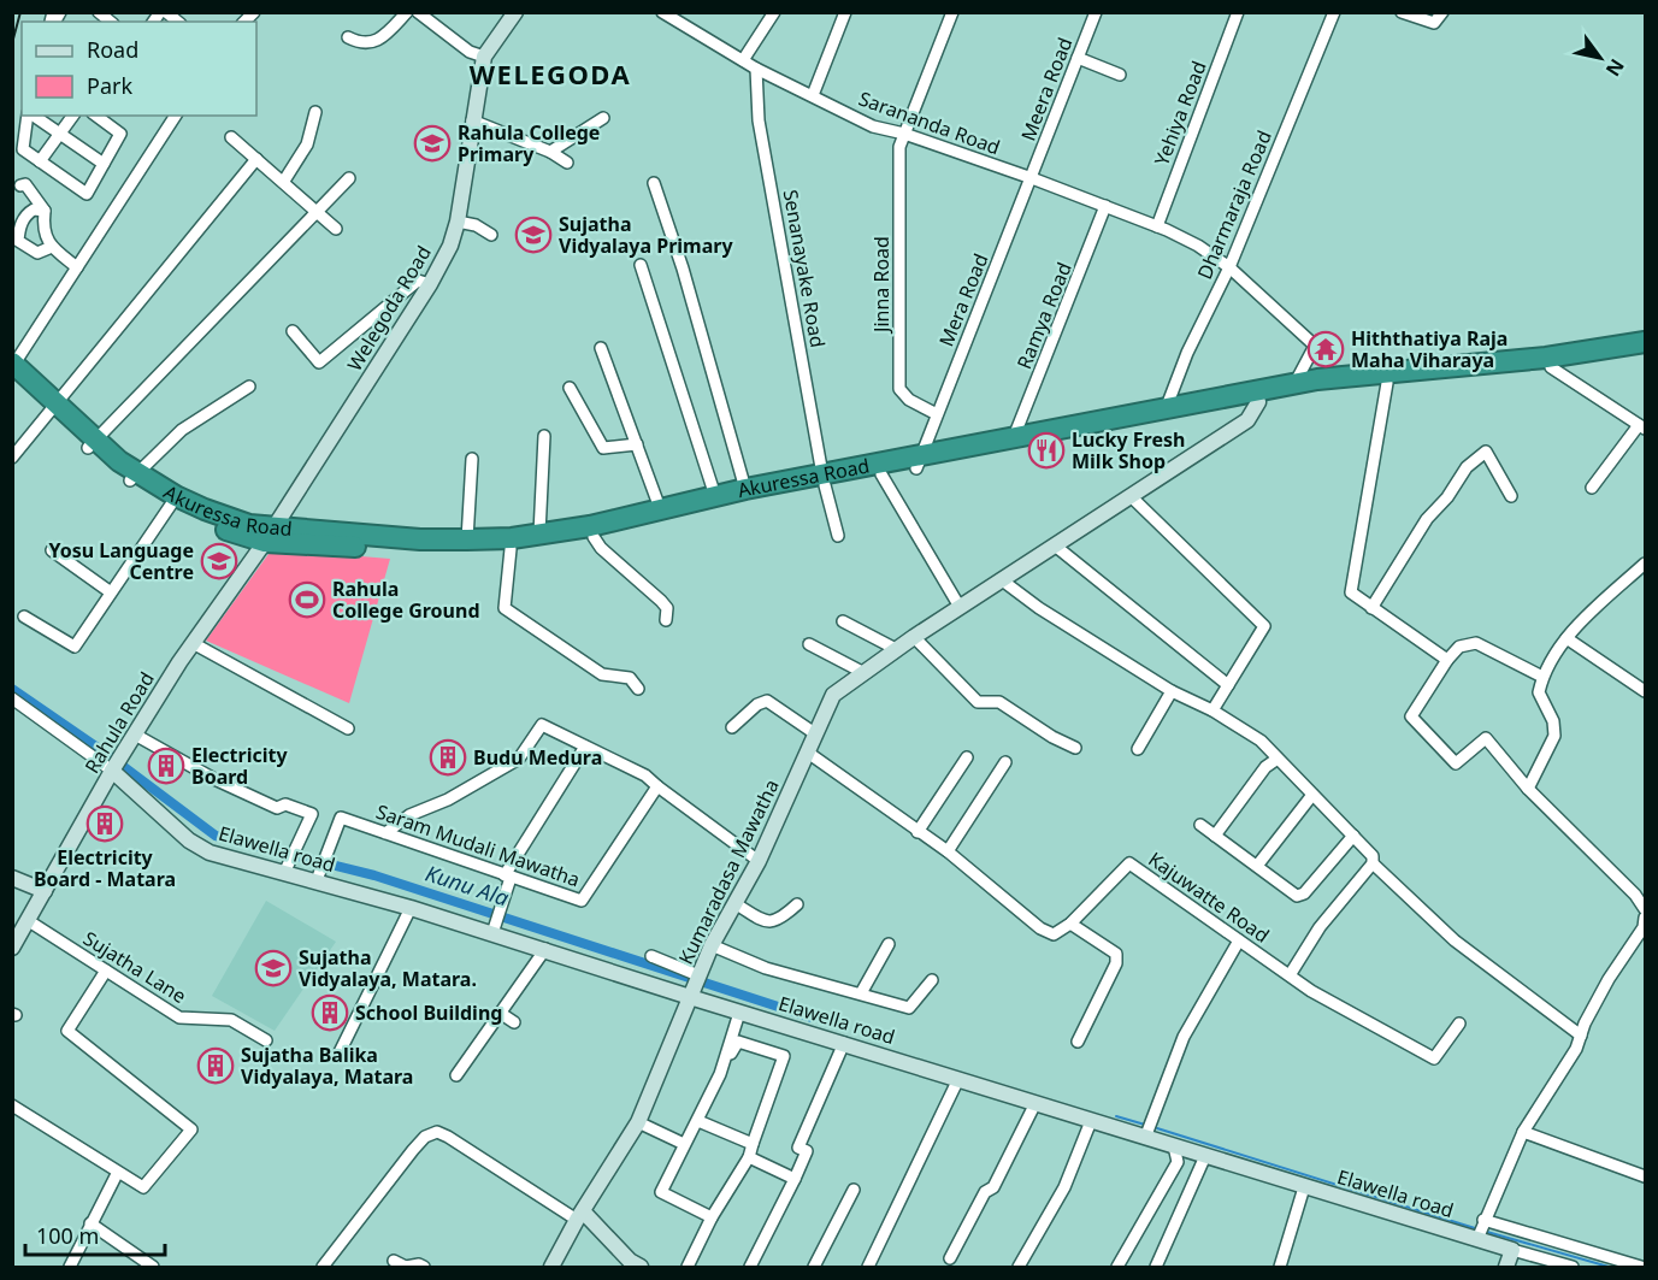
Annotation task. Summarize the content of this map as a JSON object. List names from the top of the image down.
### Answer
{
  "streets": {
    "highway": ["Akuressa Road"],
    "street": [
      "Meera Road",
      "Yehiya Road",
      "Sarananda Road",
      "Dharmaraja Road",
      "Senanayake Road",
      "Jinna Road",
      "Mera Road",
      "Welegoda Road",
      "Ramya Road",
      "Rahula Road",
      "Saram Mudali Mawatha",
      "Elawella road",
      "Kumaradasa Mawatha",
      "Kajuwatte Road",
      "Sujatha Lane"
    ]
  },
  "crossings": [
    ["Meera Road", "Sarananda Road"],
    ["Meera Road", "Mera Road"],
    ["Yehiya Road", "Sarananda Road"],
    ["Sarananda Road", "Dharmaraja Road"],
    ["Sarananda Road", "Senanayake Road"],
    ["Sarananda Road", "Jinna Road"],
    ["Sarananda Road", "Mera Road"],
    ["Sarananda Road", "Ramya Road"],
    ["Sarananda Road", "Akuressa Road"],
    ["Dharmaraja Road", "Akuressa Road"],
    ["Senanayake Road", "Akuressa Road"],
    ["Jinna Road", "Mera Road"],
    ["Mera Road", "Akuressa Road"],
    ["Welegoda Road", "Akuressa Road"],
    ["Welegoda Road", "Rahula Road"],
    ["Ramya Road", "Akuressa Road"],
    ["Akuressa Road", "Rahula Road"],
    ["Akuressa Road", "Kumaradasa Mawatha"],
    ["Rahula Road", "Elawella road"],
    ["Rahula Road", "Sujatha Lane"],
    ["Saram Mudali Mawatha", "Elawella road"],
    ["Elawella road", "Kumaradasa Mawatha"]
  ],
  "districts": ["WELEGODA"],
  "water": ["Kunu Ala"],
  "places": {
    "school or university": [
      "Rahula College Primary",
      "Sujatha Vidyalaya Primary",
      "Yosu Language Centre",
      "Sujatha Vidyalaya, Matara."
    ],
    "temple": ["Hiththatiya Raja Maha Viharaya"],
    "restaurant": ["Lucky Fresh Milk Shop"],
    "sports": ["Rahula College Ground"],
    "building": [
      "Budu Medura",
      "Electricity Board",
      "Electricity Board - Matara",
      "School Building",
      "Sujatha Balika Vidyalaya, Matara"
    ]
  },
  "legend": ["Road", "Park"],
  "scale_bar": "100 m",
  "north": "bottom right"
}
